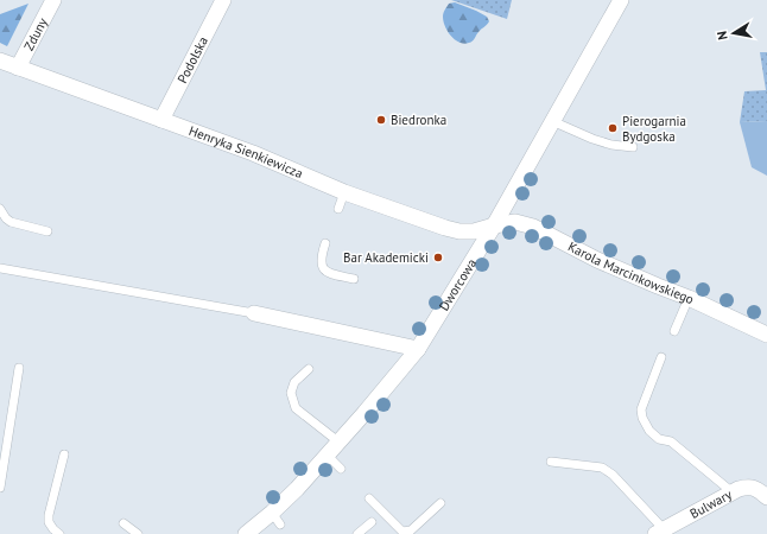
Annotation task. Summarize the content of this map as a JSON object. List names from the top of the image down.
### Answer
{
  "streets": {
    "street": [
      "Zduny",
      "Podolska",
      "Henryka Sienkiewicza",
      "Karola Marcinkowskiego",
      "Dworcowa",
      "Bulwary"
    ]
  },
  "crossings": [
    ["Zduny", "Henryka Sienkiewicza"],
    ["Podolska", "Henryka Sienkiewicza"],
    ["Henryka Sienkiewicza", "Karola Marcinkowskiego"],
    ["Henryka Sienkiewicza", "Dworcowa"],
    ["Karola Marcinkowskiego", "Dworcowa"]
  ],
  "places": ["Biedronka", "Pierogarnia Bydgoska", "Bar Akademicki"],
  "north": "left"
}
